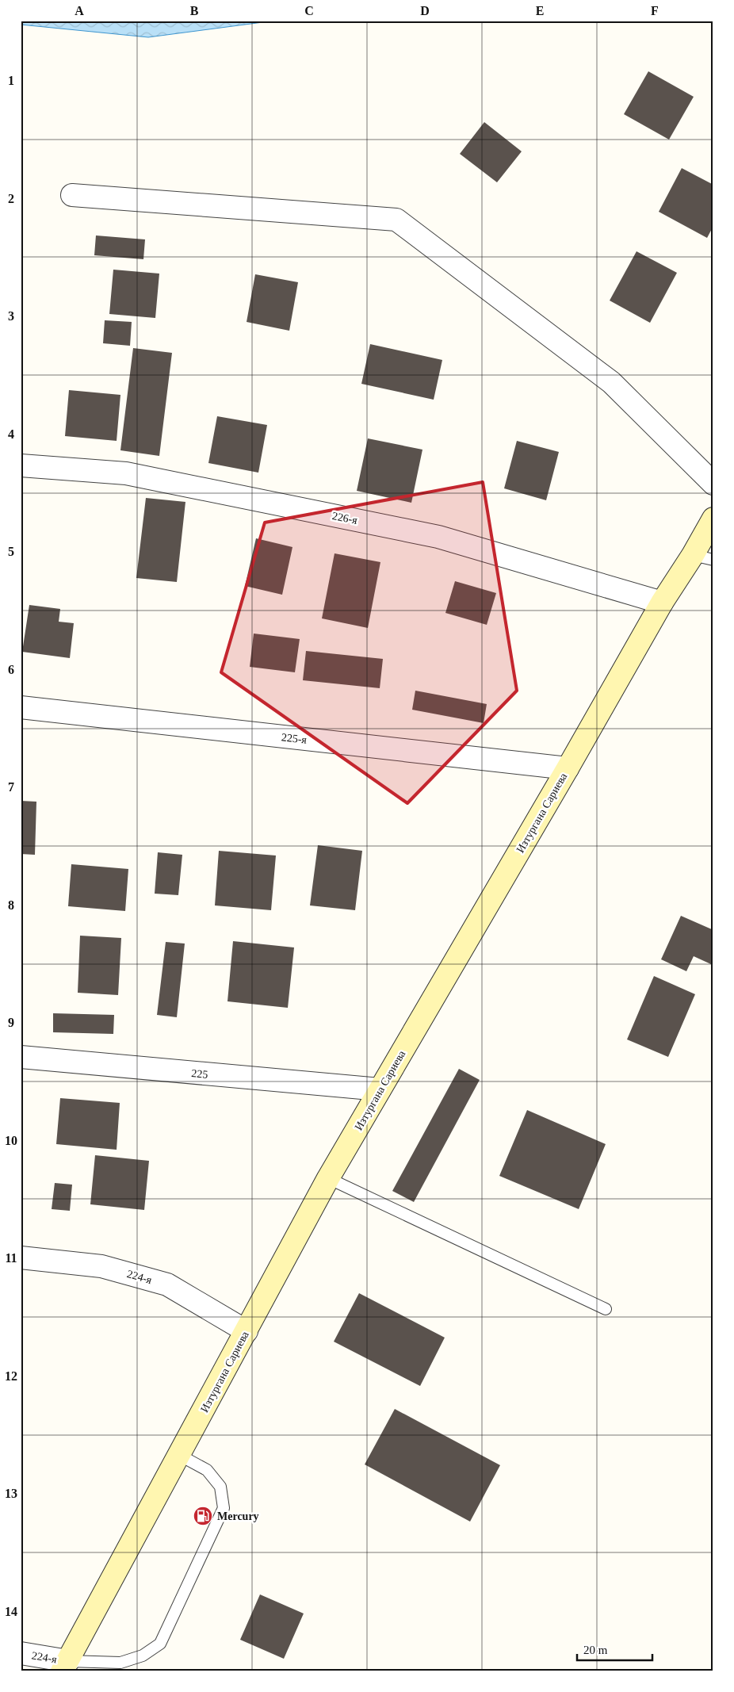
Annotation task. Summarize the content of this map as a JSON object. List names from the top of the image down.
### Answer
{
  "streets": {
    "street": [
      "226-я",
      "225-я",
      "Изтургана Сариева",
      "225",
      "224-я"
    ]
  },
  "crossings": [
    ["226-я", "Изтургана Сариева"],
    ["225-я", "Изтургана Сариева"],
    ["Изтургана Сариева", "225"],
    ["Изтургана Сариева", "224-я"]
  ],
  "places": {
    "fuel station": ["Mercury"]
  },
  "scale_bar": "20 m",
  "grid": {
    "columns": [
      "A",
      "B",
      "C",
      "D",
      "E",
      "F"
    ],
    "rows": [
      "1",
      "2",
      "3",
      "4",
      "5",
      "6",
      "7",
      "8",
      "9",
      "10",
      "11",
      "12",
      "13",
      "14"
    ]
  }
}
